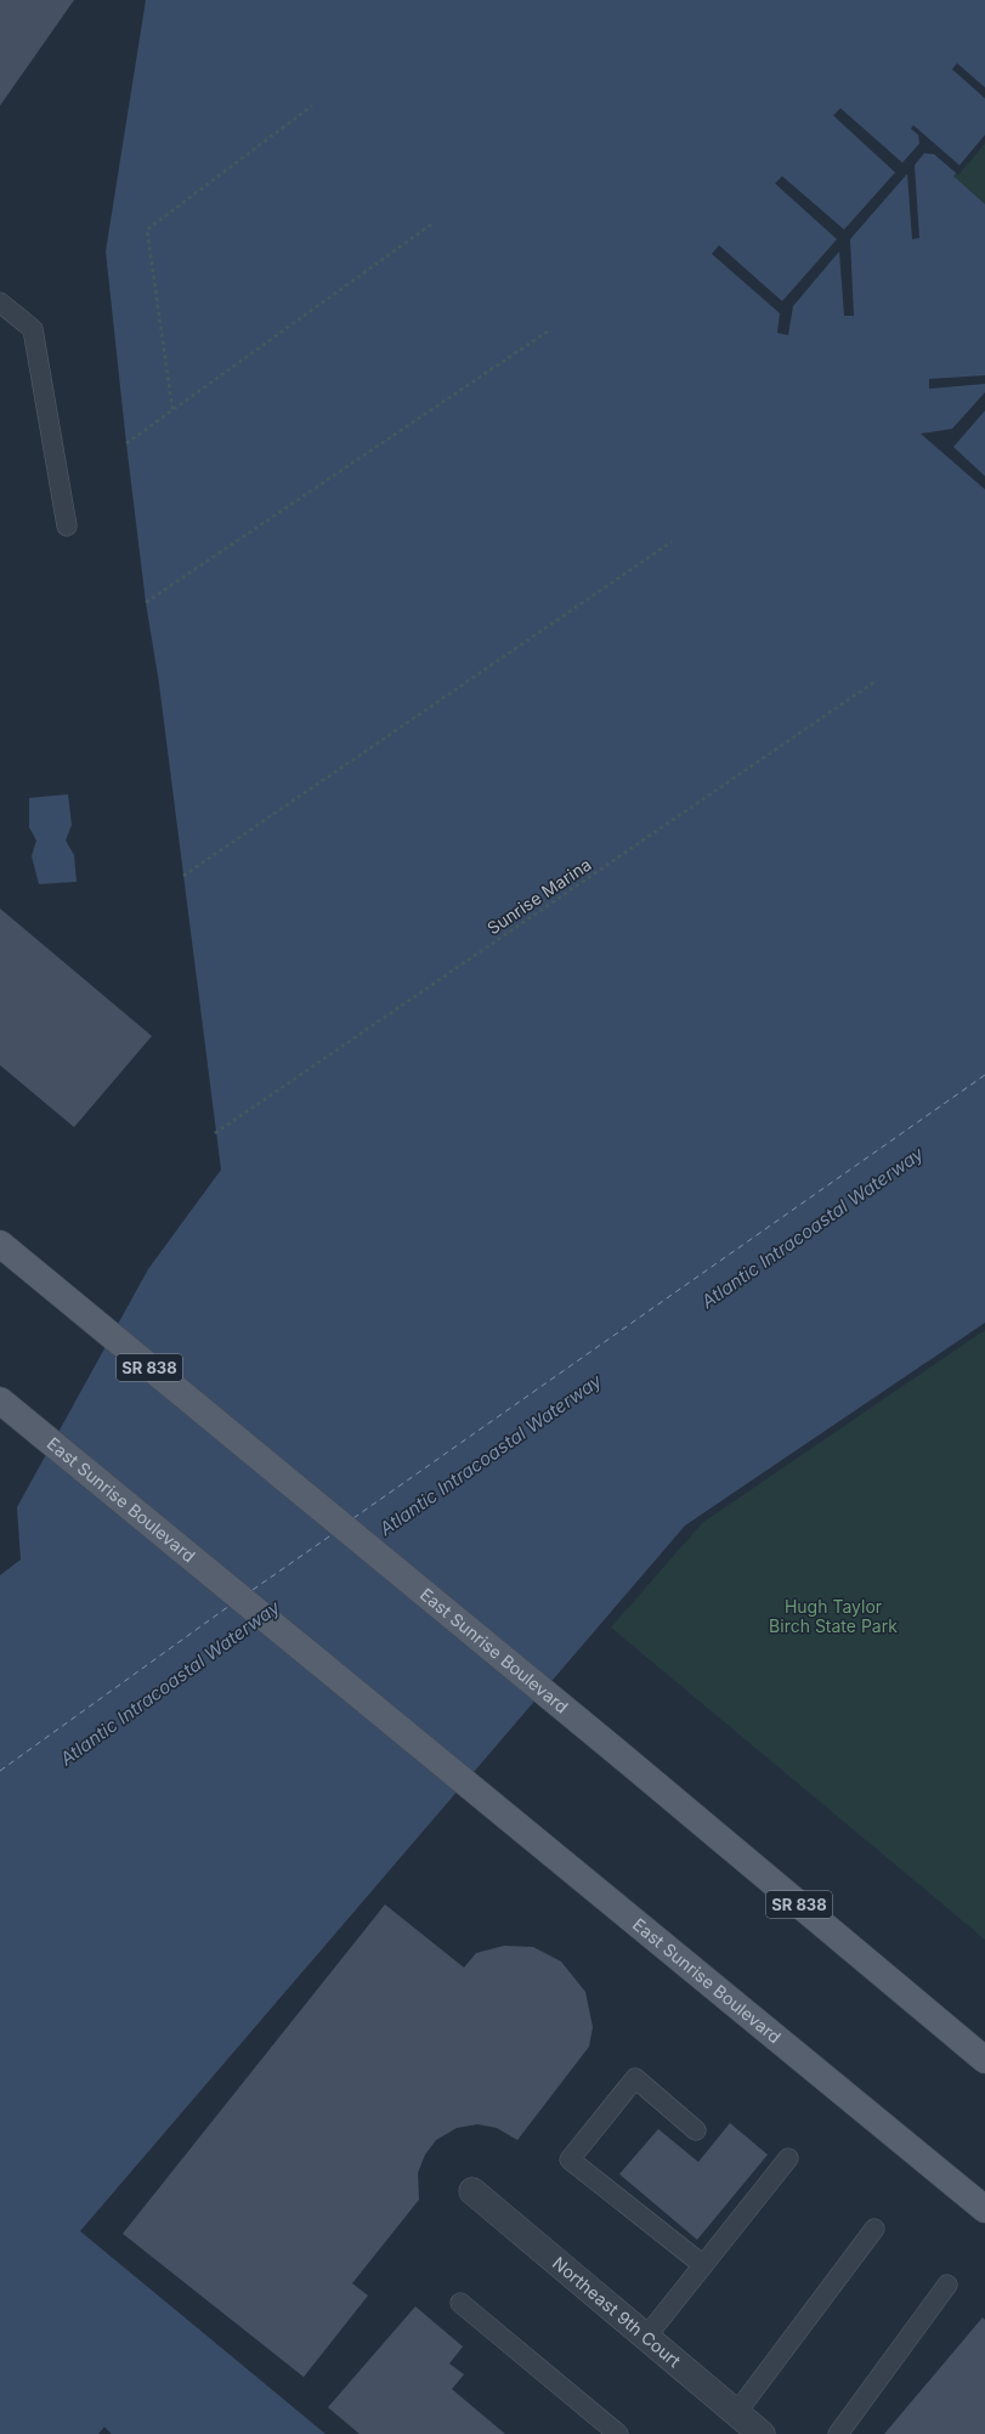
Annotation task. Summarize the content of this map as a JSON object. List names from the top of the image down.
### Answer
{
  "streets": {
    "main road": ["SR 838", "East Sunrise Boulevard"],
    "street": ["Northeast 9th Court"],
    "path": ["Sunrise Marina"]
  },
  "water": ["Atlantic Intracoastal Waterway"],
  "parks": ["Hugh Taylor Birch State Park"]
}
